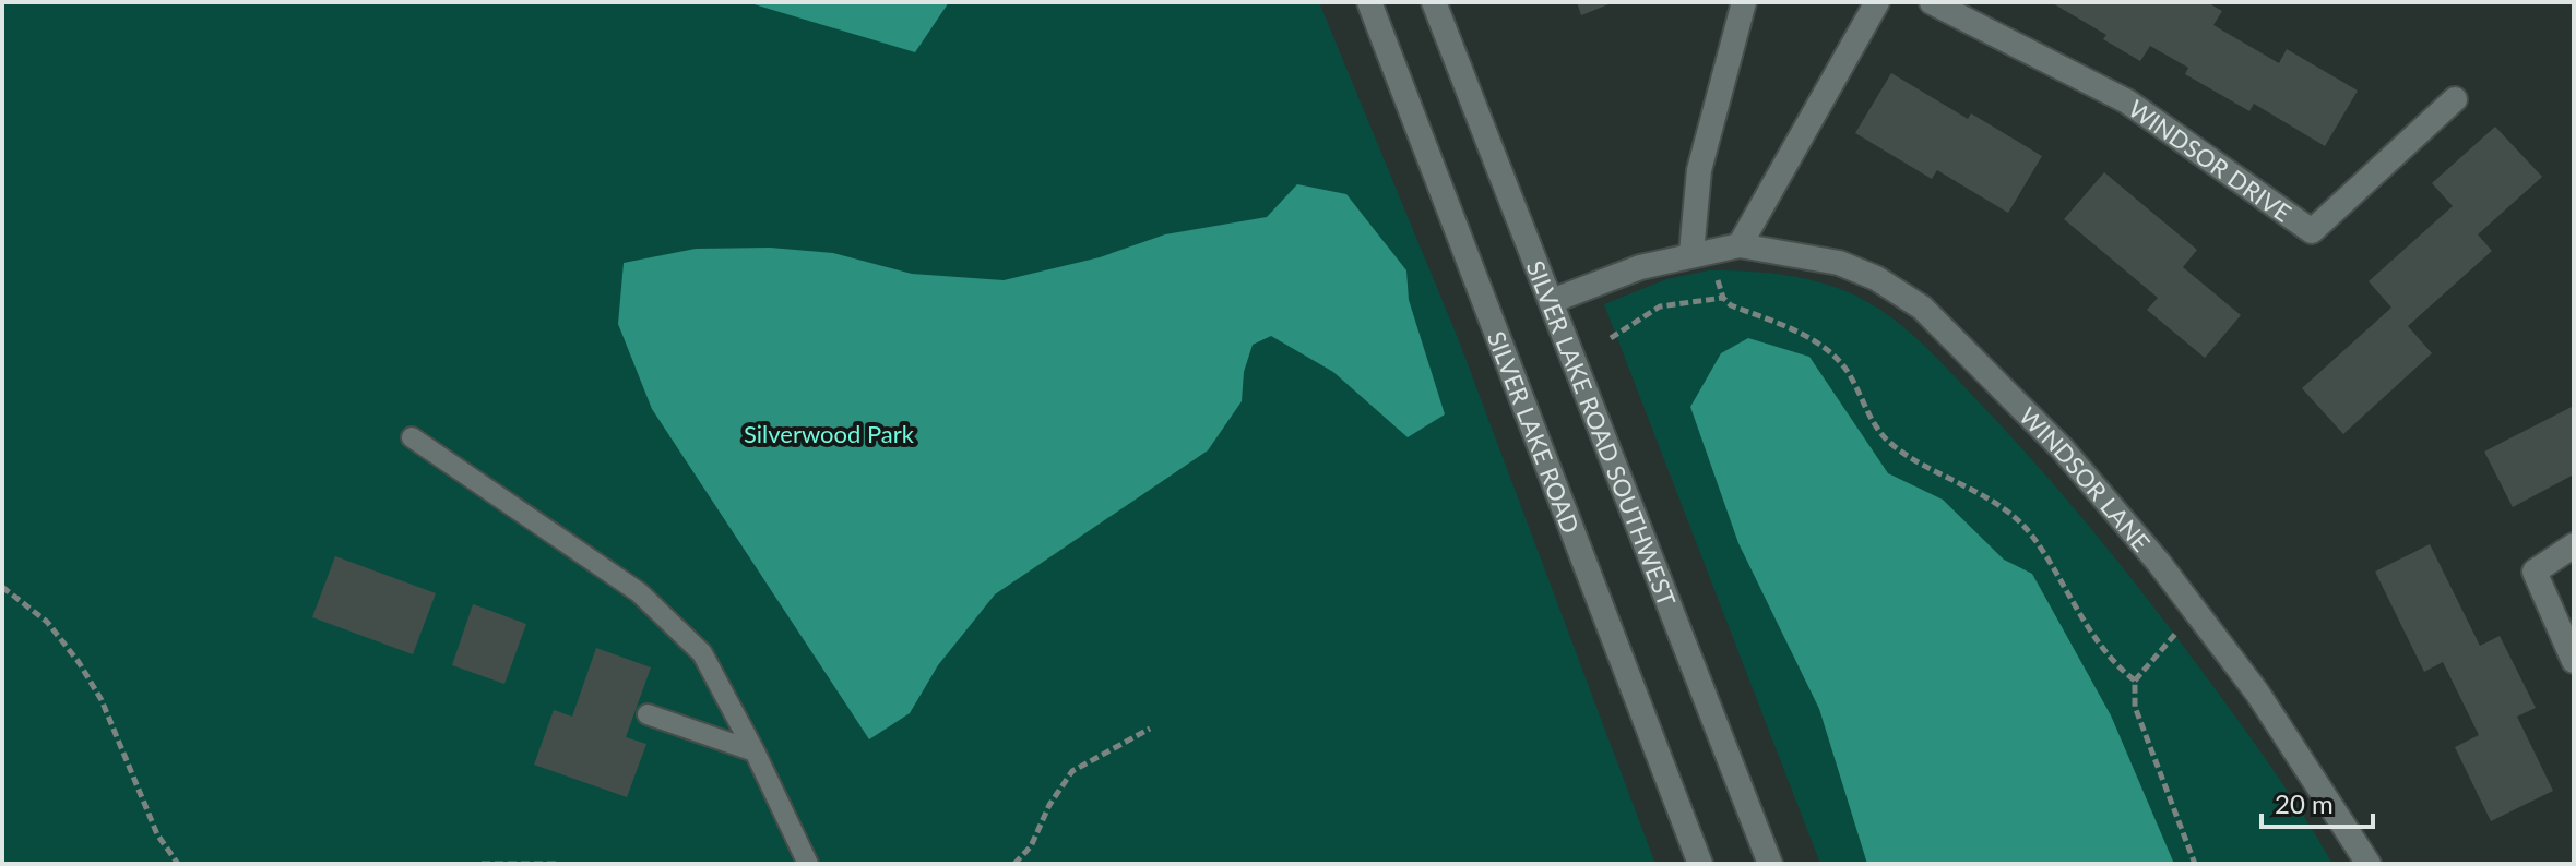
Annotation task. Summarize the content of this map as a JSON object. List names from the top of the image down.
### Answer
{
  "streets": {
    "street": [
      "WINDSOR DRIVE",
      "SILVER LAKE ROAD",
      "SILVER LAKE ROAD SOUTHWEST",
      "WINDSOR LANE"
    ]
  },
  "crossings": [
    ["SILVER LAKE ROAD SOUTHWEST", "WINDSOR LANE"]
  ],
  "parks": ["Silverwood Park"],
  "scale_bar": "20 m"
}
